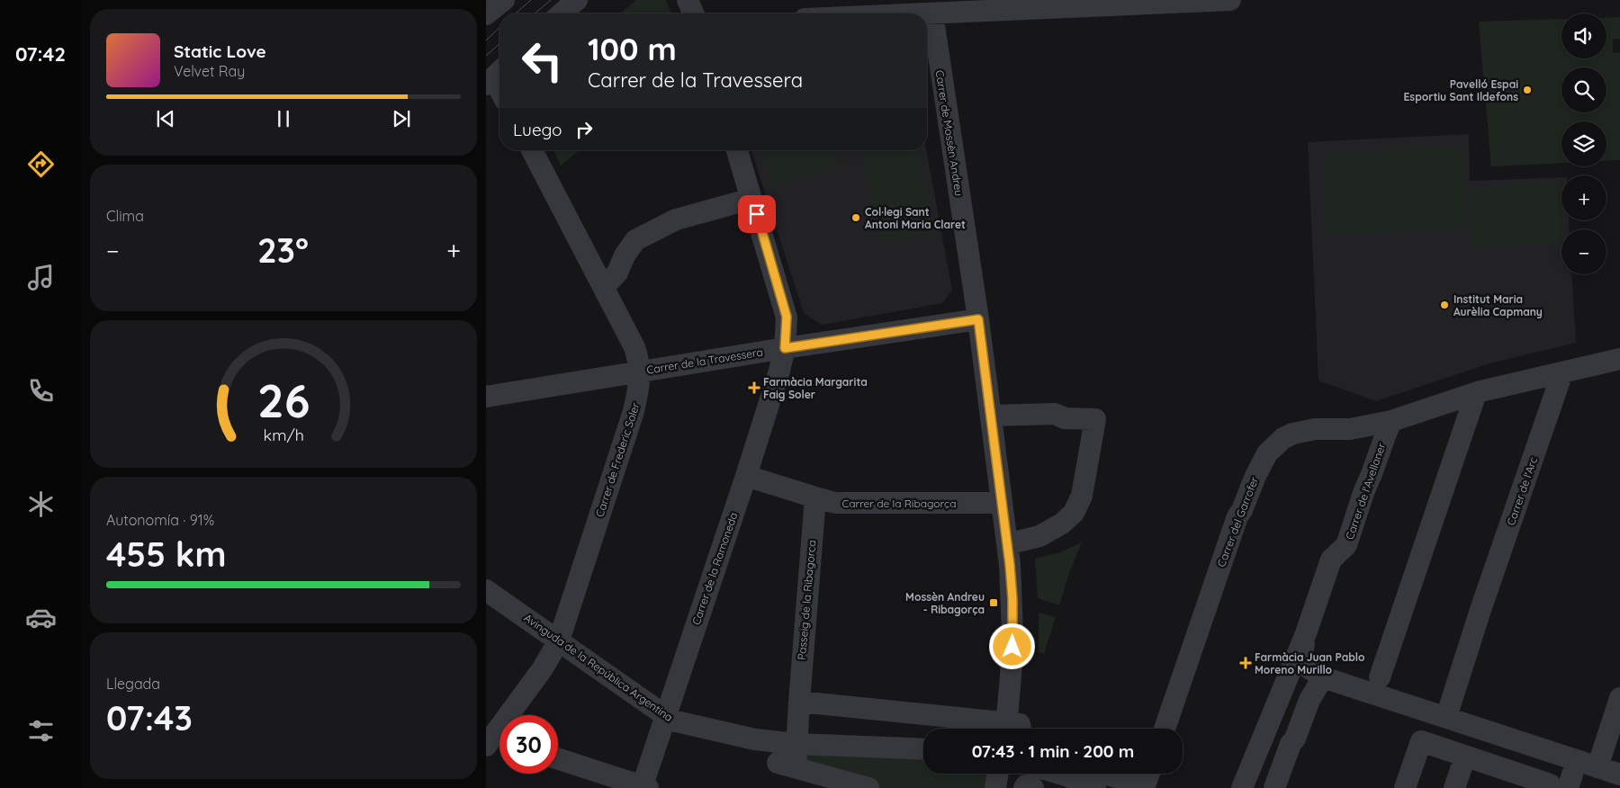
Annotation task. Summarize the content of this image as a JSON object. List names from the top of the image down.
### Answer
{
  "streets": {
    "street": [
      "Carrer de Mossèn Andreu",
      "Carrer de la Travessera",
      "Carrer de Frederic Soler",
      "Carrer de l'Avellaner",
      "Carrer de l'Arc",
      "Carrer de la Ribagorça",
      "Carrer del Garrofer",
      "Carrer de la Ramoneda",
      "Passeig de la Ribagorca",
      "Avinguda de la República Argentina"
    ]
  },
  "crossings": [
    ["Carrer de Mossèn Andreu", "Carrer de la Travessera"],
    ["Carrer de Mossèn Andreu", "Carrer de la Ribagorça"],
    ["Carrer de la Travessera", "Carrer de Frederic Soler"],
    ["Carrer de la Travessera", "Carrer de la Ramoneda"],
    ["Carrer de Frederic Soler", "Avinguda de la República Argentina"],
    ["Carrer de l'Avellaner", "Carrer del Garrofer"],
    ["Carrer de l'Arc", "Carrer del Garrofer"],
    ["Carrer de la Ribagorça", "Carrer de la Ramoneda"],
    ["Carrer de la Ribagorça", "Passeig de la Ribagorca"],
    ["Carrer de la Ramoneda", "Avinguda de la República Argentina"],
    ["Passeig de la Ribagorca", "Avinguda de la República Argentina"]
  ],
  "places": {
    "other": ["Pavelló Espai Esportiu Sant Ildefons", "Col·legi Sant Antoni Maria Claret", "Institut Maria Aurèlia Capmany"],
    "health": ["Farmàcia Margarita Faig Soler", "Farmàcia Juan Pablo Moreno Murillo"],
    "transit": ["Mossèn Andreu - Ribagorça"]
  },
  "page": {
    "tabs": "07:42",
    "map_buttons": ["+", "−"],
    "turn": ["100 m", "Carrer de la Travessera"],
    "song": ["Static Love", "Velvet Ray"],
    "then": "Luego",
    "tile": [
      "Clima",
      ["Autonomía · 91%", "455 km"],
      ["Llegada", "07:43"]
    ],
    "heat": ["−", "23°", "+"],
    "limit": "30",
    "trip": "07:43 · 1 min · 200 m",
    "gauge": ["26", "km/h"]
  }
}
